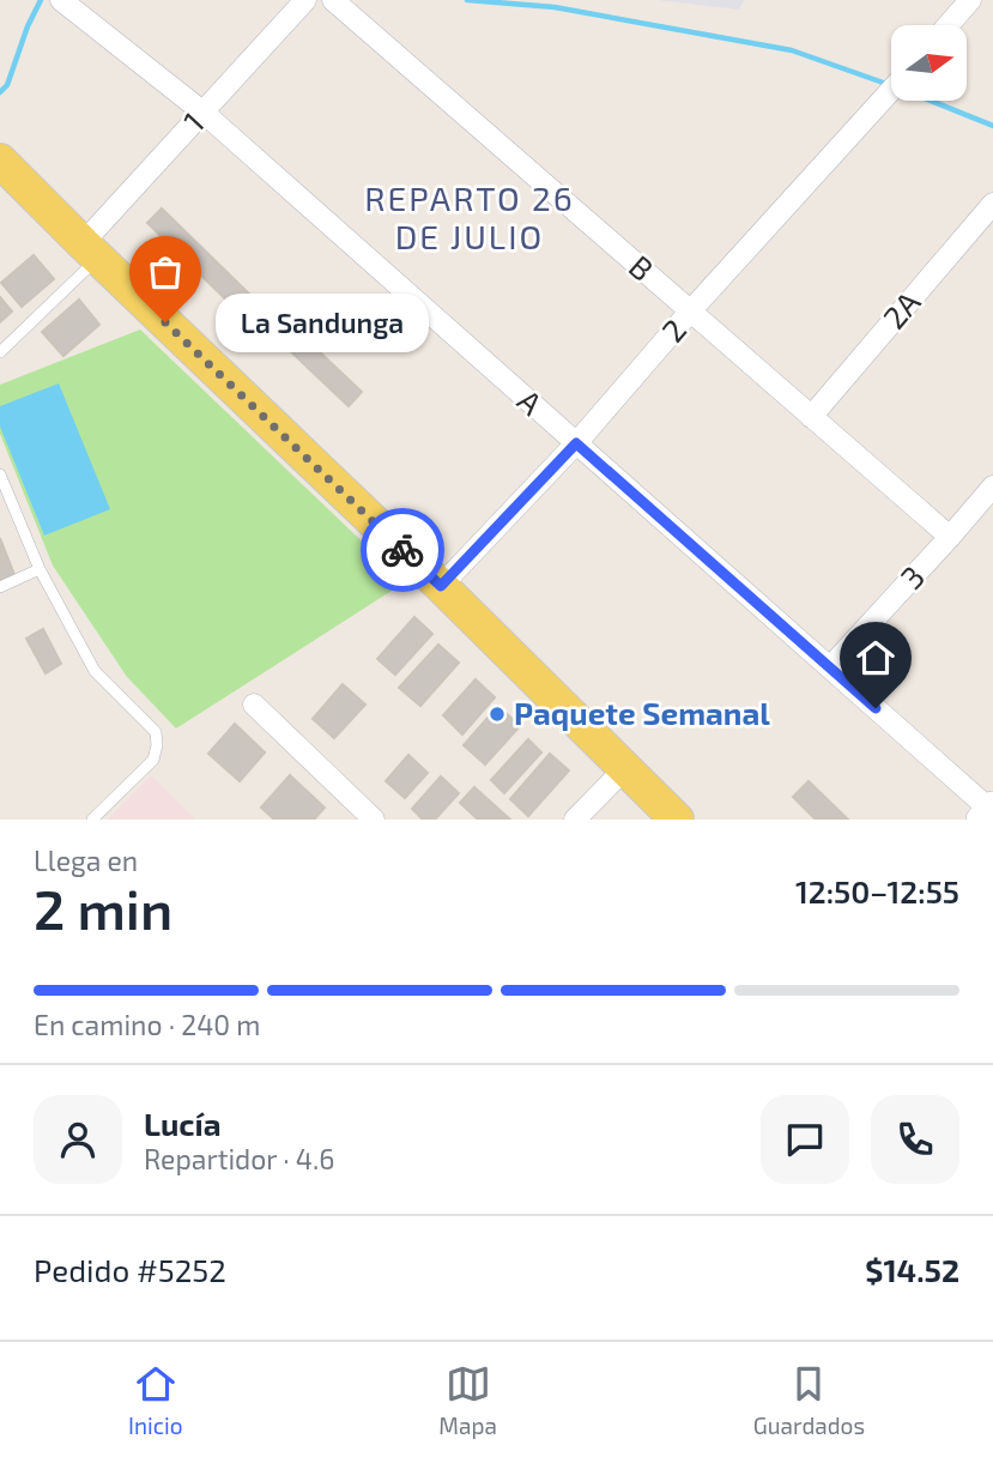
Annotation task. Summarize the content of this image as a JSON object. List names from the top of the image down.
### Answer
{
  "streets": {
    "street": [
      "1",
      "B",
      "2A",
      "2",
      "A",
      "3"
    ]
  },
  "crossings": [
    ["1", "A"],
    ["B", "2A"],
    ["B", "2"],
    ["B", "3"],
    ["2", "A"],
    ["A", "3"]
  ],
  "districts": ["REPARTO 26 DE JULIO"],
  "places": ["La Sandunga", "Paquete Semanal"],
  "north": "right",
  "page": {
    "bubble": "La Sandunga",
    "heading": ["2 min", "Llega en", "12:50–12:55"],
    "panel": [
      "Lucía",
      "Repartidor · 4.6",
      "Pedido #5252",
      "$14.52"
    ],
    "bar": "En camino · 240 m",
    "tabs": ["Inicio", "Mapa", "Guardados"]
  }
}
